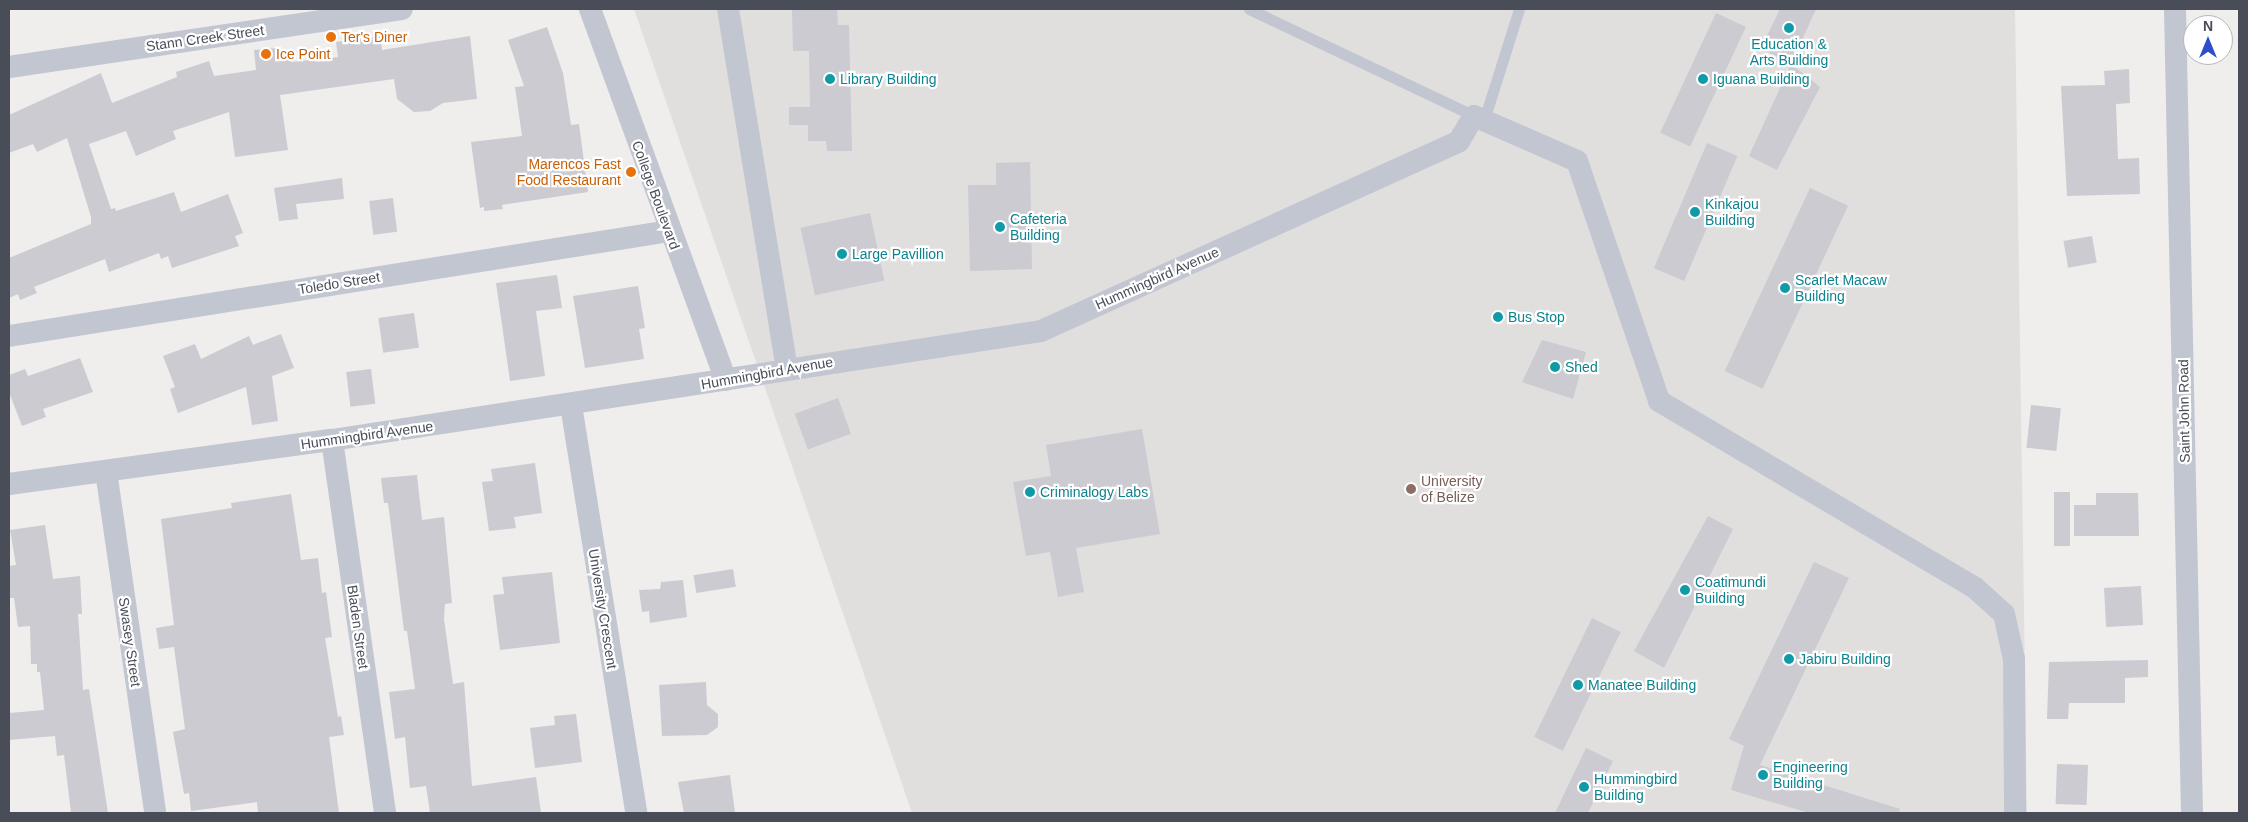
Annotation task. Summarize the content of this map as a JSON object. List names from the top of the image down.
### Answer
{
  "streets": {
    "street": [
      "Stann Creek Street",
      "College Boulevard",
      "Hummingbird Avenue",
      "Toledo Street",
      "Saint John Road",
      "University Crescent",
      "Bladen Street",
      "Swasey Street"
    ]
  },
  "crossings": [
    ["College Boulevard", "Hummingbird Avenue"],
    ["College Boulevard", "Toledo Street"],
    ["Hummingbird Avenue", "University Crescent"],
    ["Hummingbird Avenue", "Bladen Street"],
    ["Hummingbird Avenue", "Swasey Street"]
  ],
  "places": [
    "Education & Arts Building",
    "Ter's Diner",
    "Ice Point",
    "Library Building",
    "Iguana Building",
    "Marencos Fast Food Restaurant",
    "Kinkajou Building",
    "Cafeteria Building",
    "Large Pavillion",
    "Scarlet Macaw Building",
    "Bus Stop",
    "Shed",
    "University of Belize",
    "Criminalogy Labs",
    "Coatimundi Building",
    "Jabiru Building",
    "Manatee Building",
    "Engineering Building",
    "Hummingbird Building"
  ],
  "north": "top"
}
